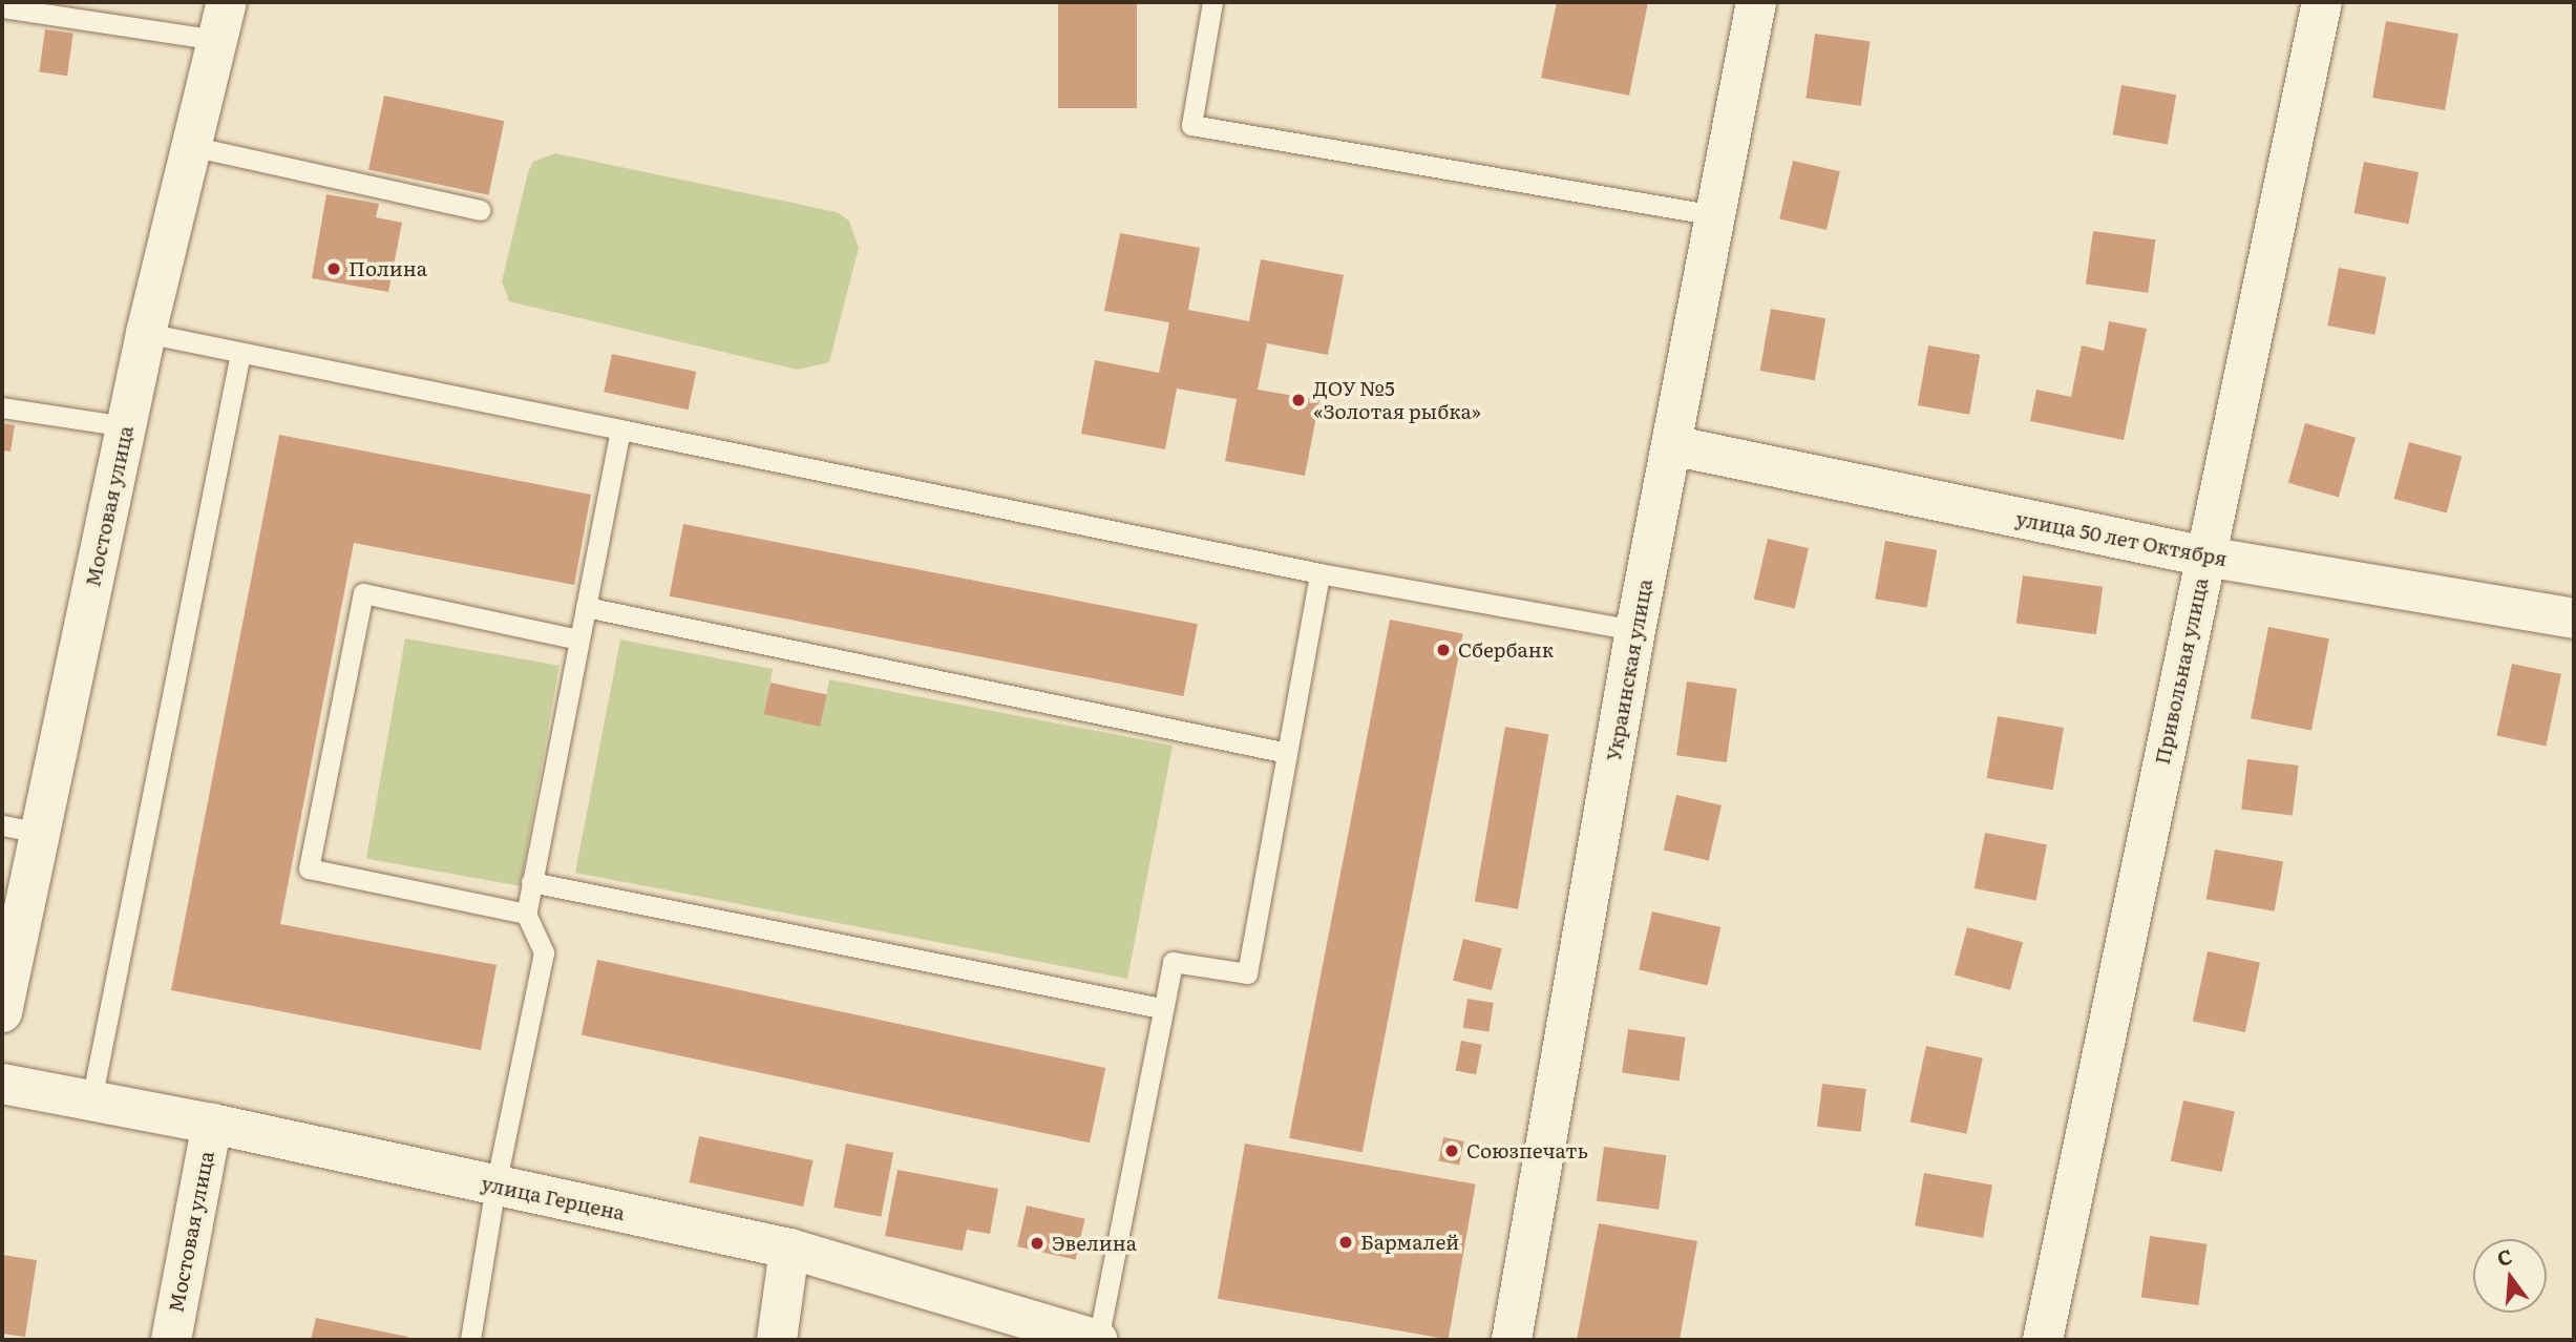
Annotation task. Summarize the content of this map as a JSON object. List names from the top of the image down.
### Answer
{
  "streets": {
    "street": [
      "Мостовая улица",
      "улица 50 лет Октября",
      "Украинская улица",
      "Привольная улица",
      "улица Герцена"
    ]
  },
  "crossings": [
    ["Мостовая улица", "улица Герцена"],
    ["улица 50 лет Октября", "Украинская улица"],
    ["улица 50 лет Октября", "Привольная улица"]
  ],
  "places": [
    "Полина",
    "ДОУ №5 «Золотая рыбка»",
    "Сбербанк",
    "Союзпечать",
    "Бармалей",
    "Эвелина"
  ],
  "north": "top"
}
